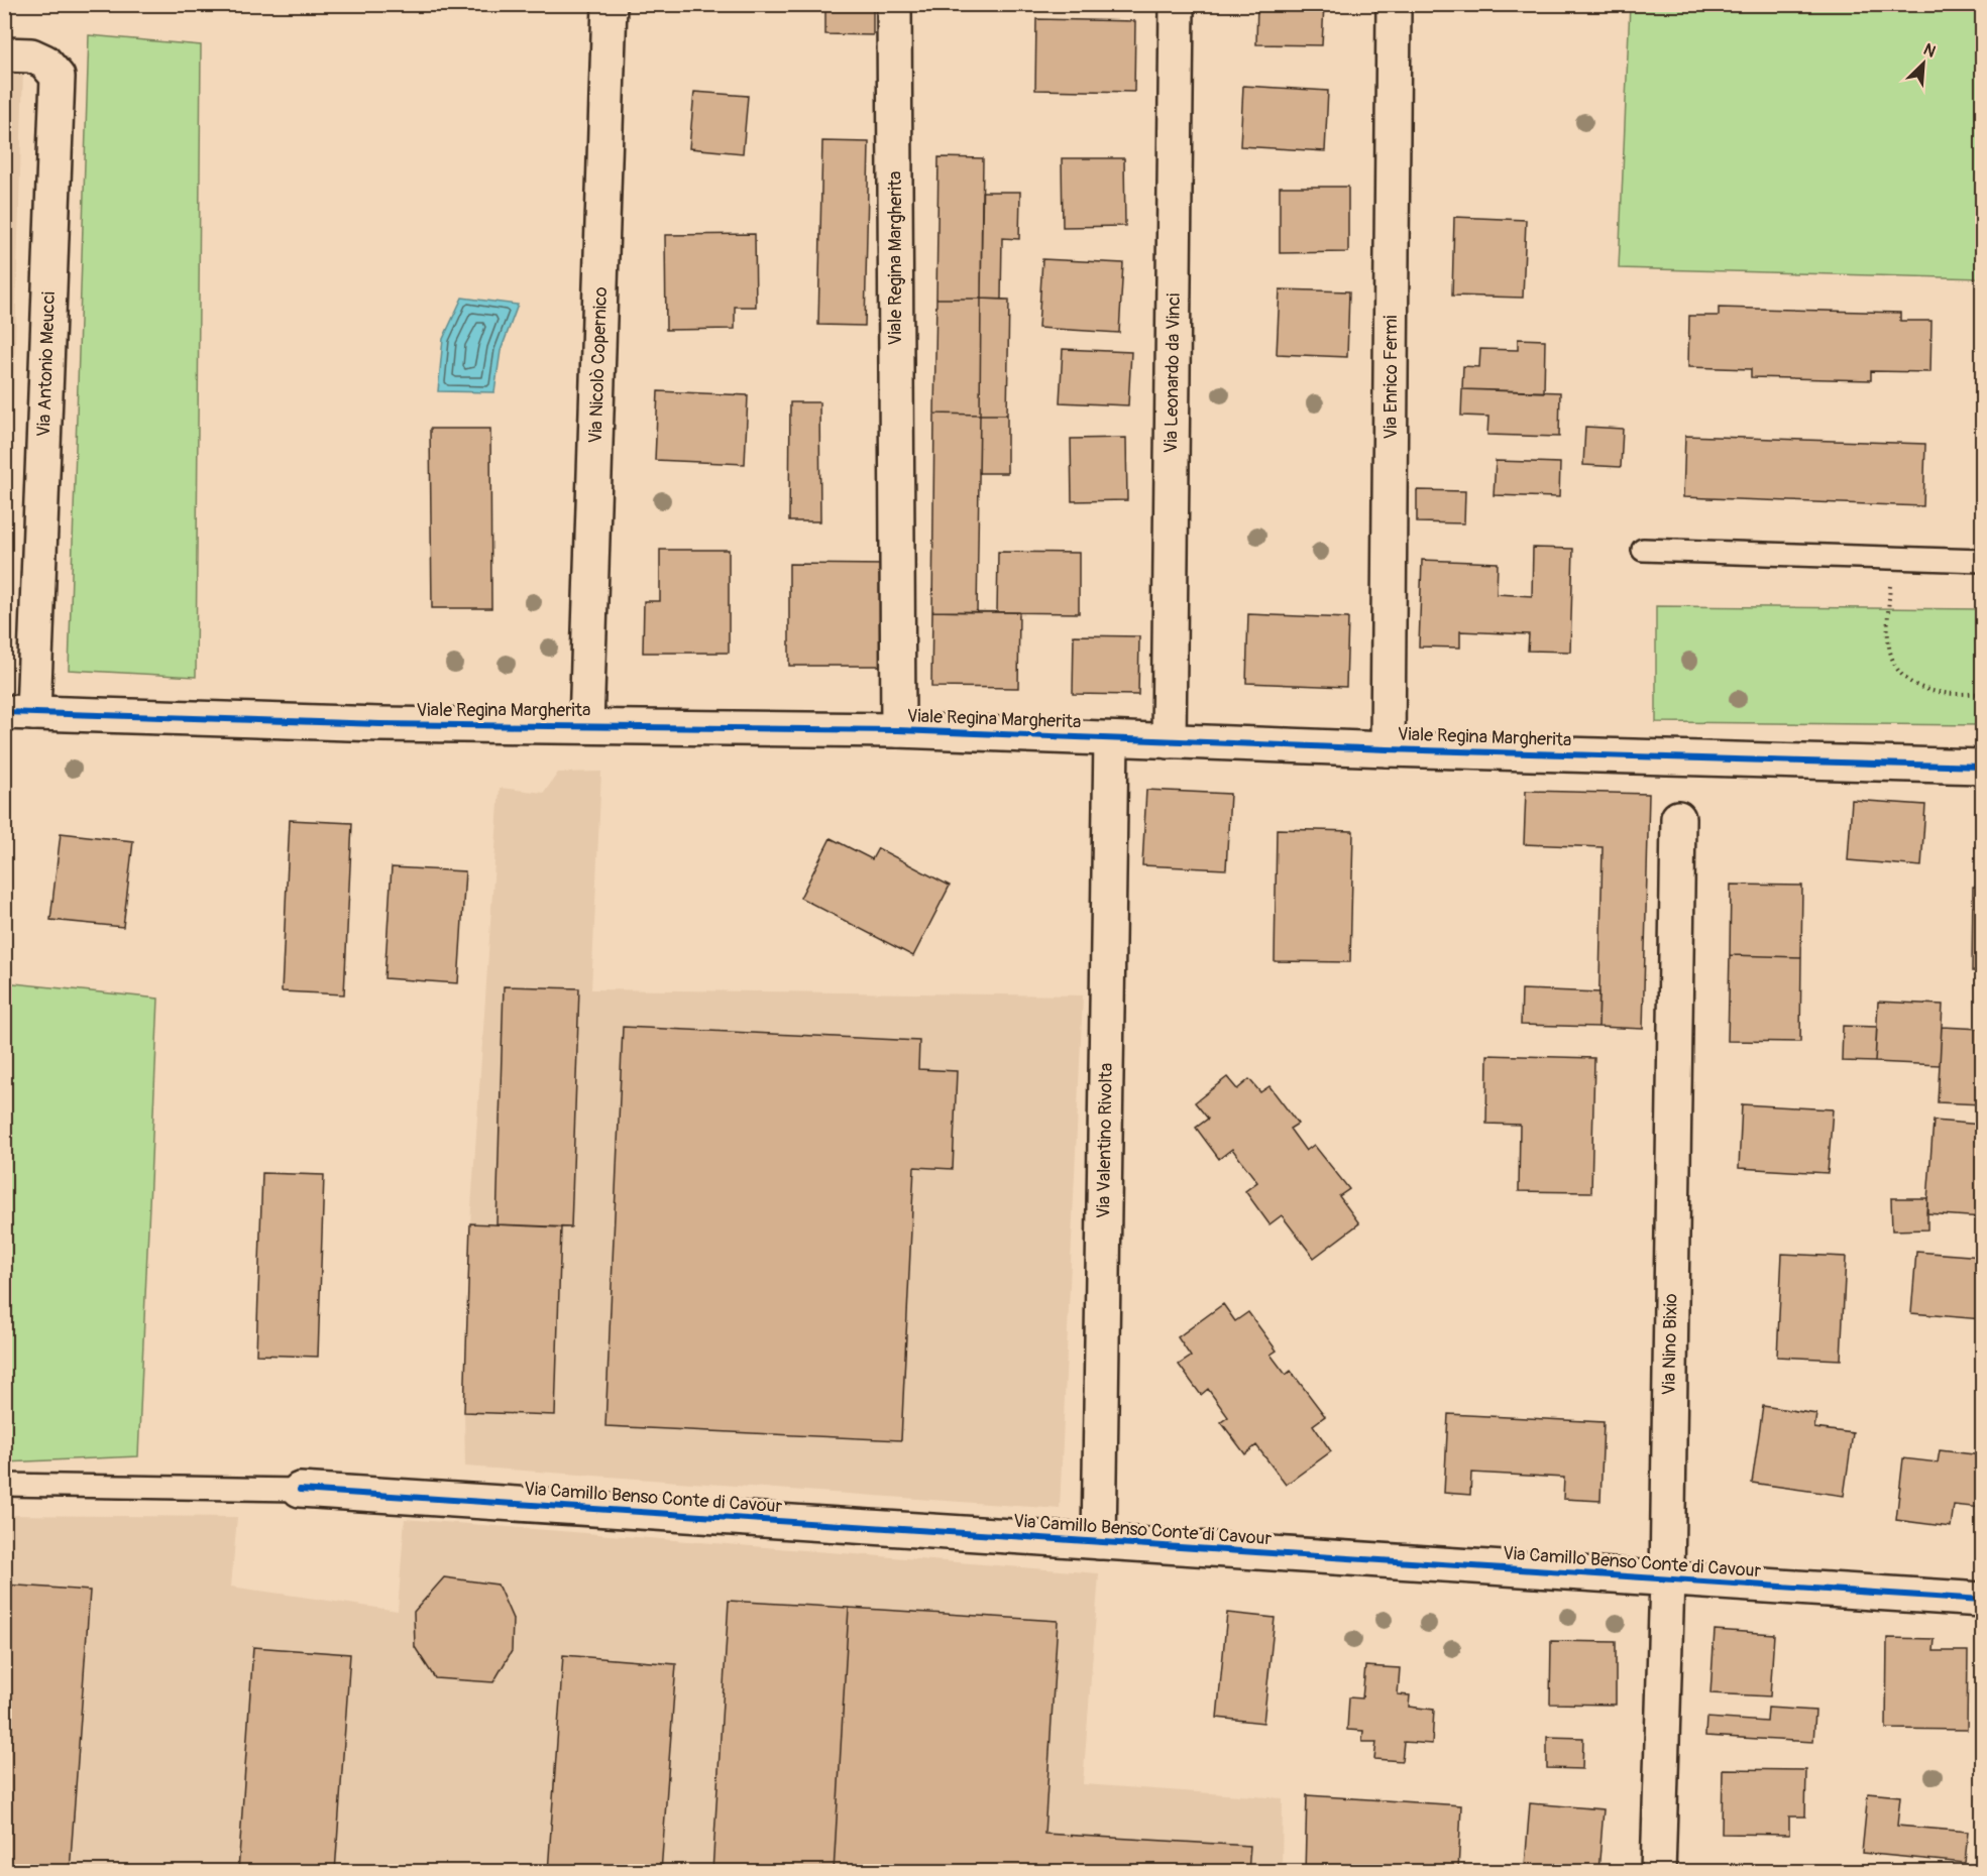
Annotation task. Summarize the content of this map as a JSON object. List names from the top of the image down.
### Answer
{
  "streets": {
    "street": [
      "Viale Regina Margherita",
      "Via Antonio Meucci",
      "Via Nicolò Copernico",
      "Via Leonardo da Vinci",
      "Via Enrico Fermi",
      "Via Valentino Rivolta",
      "Via Nino Bixio",
      "Via Camillo Benso Conte di Cavour"
    ]
  },
  "crossings": [
    ["Viale Regina Margherita", "Via Antonio Meucci"],
    ["Viale Regina Margherita", "Via Nicolò Copernico"],
    ["Viale Regina Margherita", "Via Leonardo da Vinci"],
    ["Viale Regina Margherita", "Via Enrico Fermi"],
    ["Viale Regina Margherita", "Via Valentino Rivolta"],
    ["Via Valentino Rivolta", "Via Camillo Benso Conte di Cavour"],
    ["Via Nino Bixio", "Via Camillo Benso Conte di Cavour"]
  ],
  "north": "top right"
}
